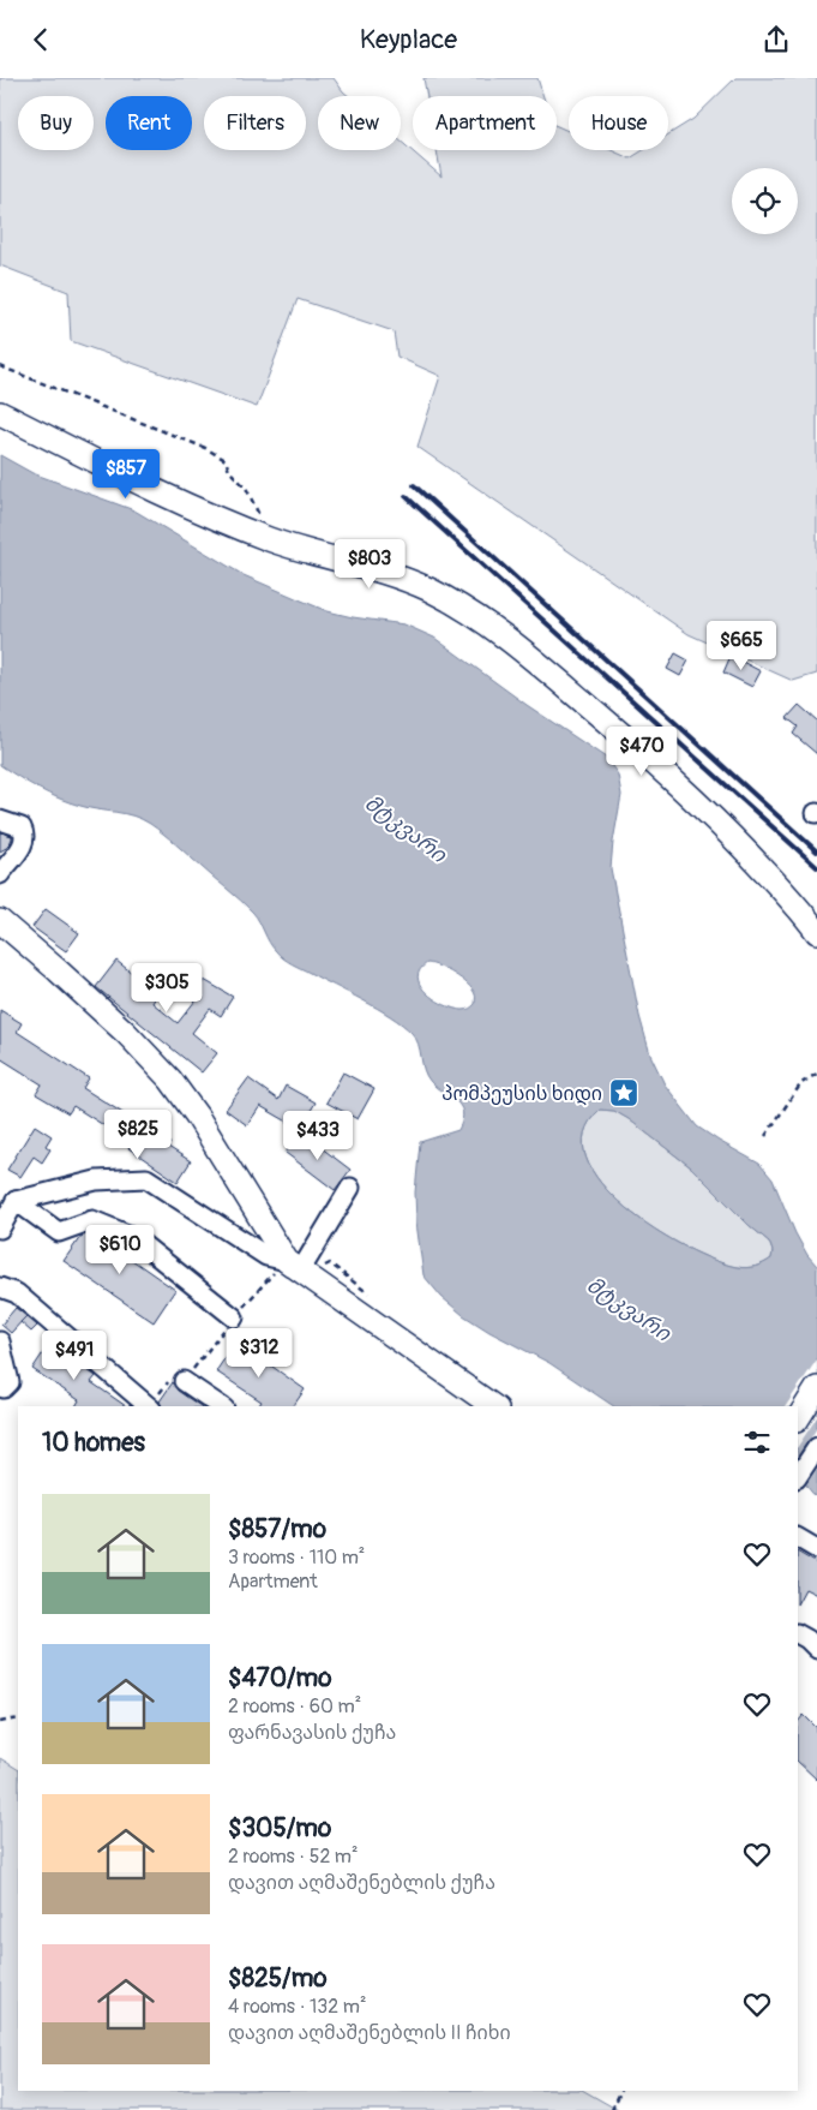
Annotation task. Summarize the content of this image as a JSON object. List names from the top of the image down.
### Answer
{
  "water": ["მტკვარი"],
  "places": {
    "place": ["პომპეუსის ხიდი"]
  },
  "page": {
    "header": "Keyplace",
    "chip": [
      "Buy",
      "Rent",
      "Filters",
      "New",
      "Apartment",
      "House"
    ],
    "price": [
      "$857",
      "$803",
      "$665",
      "$470",
      "$305",
      "$825",
      "$433",
      "$610",
      "$312",
      "$491"
    ],
    "heading": "10 homes",
    "list": [
      {
        "name": "$857/mo",
        "note": "3 rooms · 110 m² · Apartment"
      },
      {
        "name": "$470/mo",
        "note": "2 rooms · 60 m² · ფარნავასის ქუჩა"
      },
      {
        "name": "$305/mo",
        "note": "2 rooms · 52 m² · დავით აღმაშენებლის ქუჩა"
      },
      {
        "name": "$825/mo",
        "note": "4 rooms · 132 m² · დავით აღმაშენებლის II ჩიხი"
      }
    ]
  }
}
